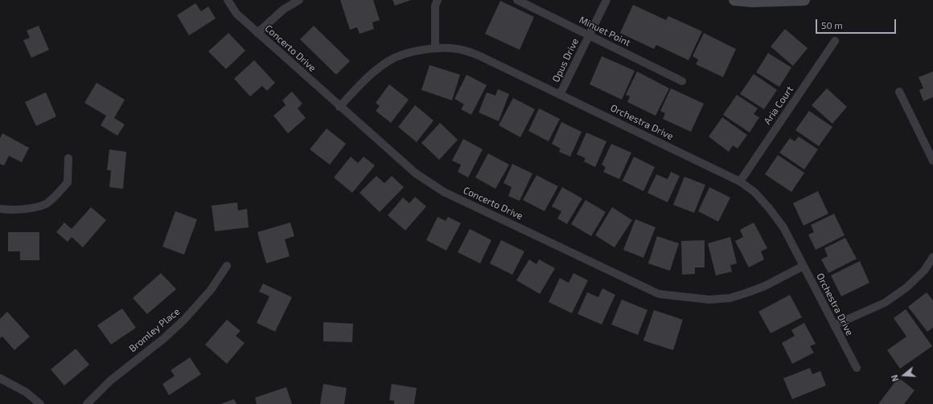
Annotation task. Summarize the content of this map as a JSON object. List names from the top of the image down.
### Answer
{
  "streets": {
    "street": [
      "Minuet Point",
      "Concerto Drive",
      "Opus Drive",
      "Aria Court",
      "Orchestra Drive",
      "Bromley Place"
    ]
  },
  "crossings": [
    ["Minuet Point", "Opus Drive"],
    ["Concerto Drive", "Orchestra Drive"],
    ["Opus Drive", "Orchestra Drive"],
    ["Aria Court", "Orchestra Drive"]
  ],
  "scale_bar": "50 m",
  "north": "left"
}
